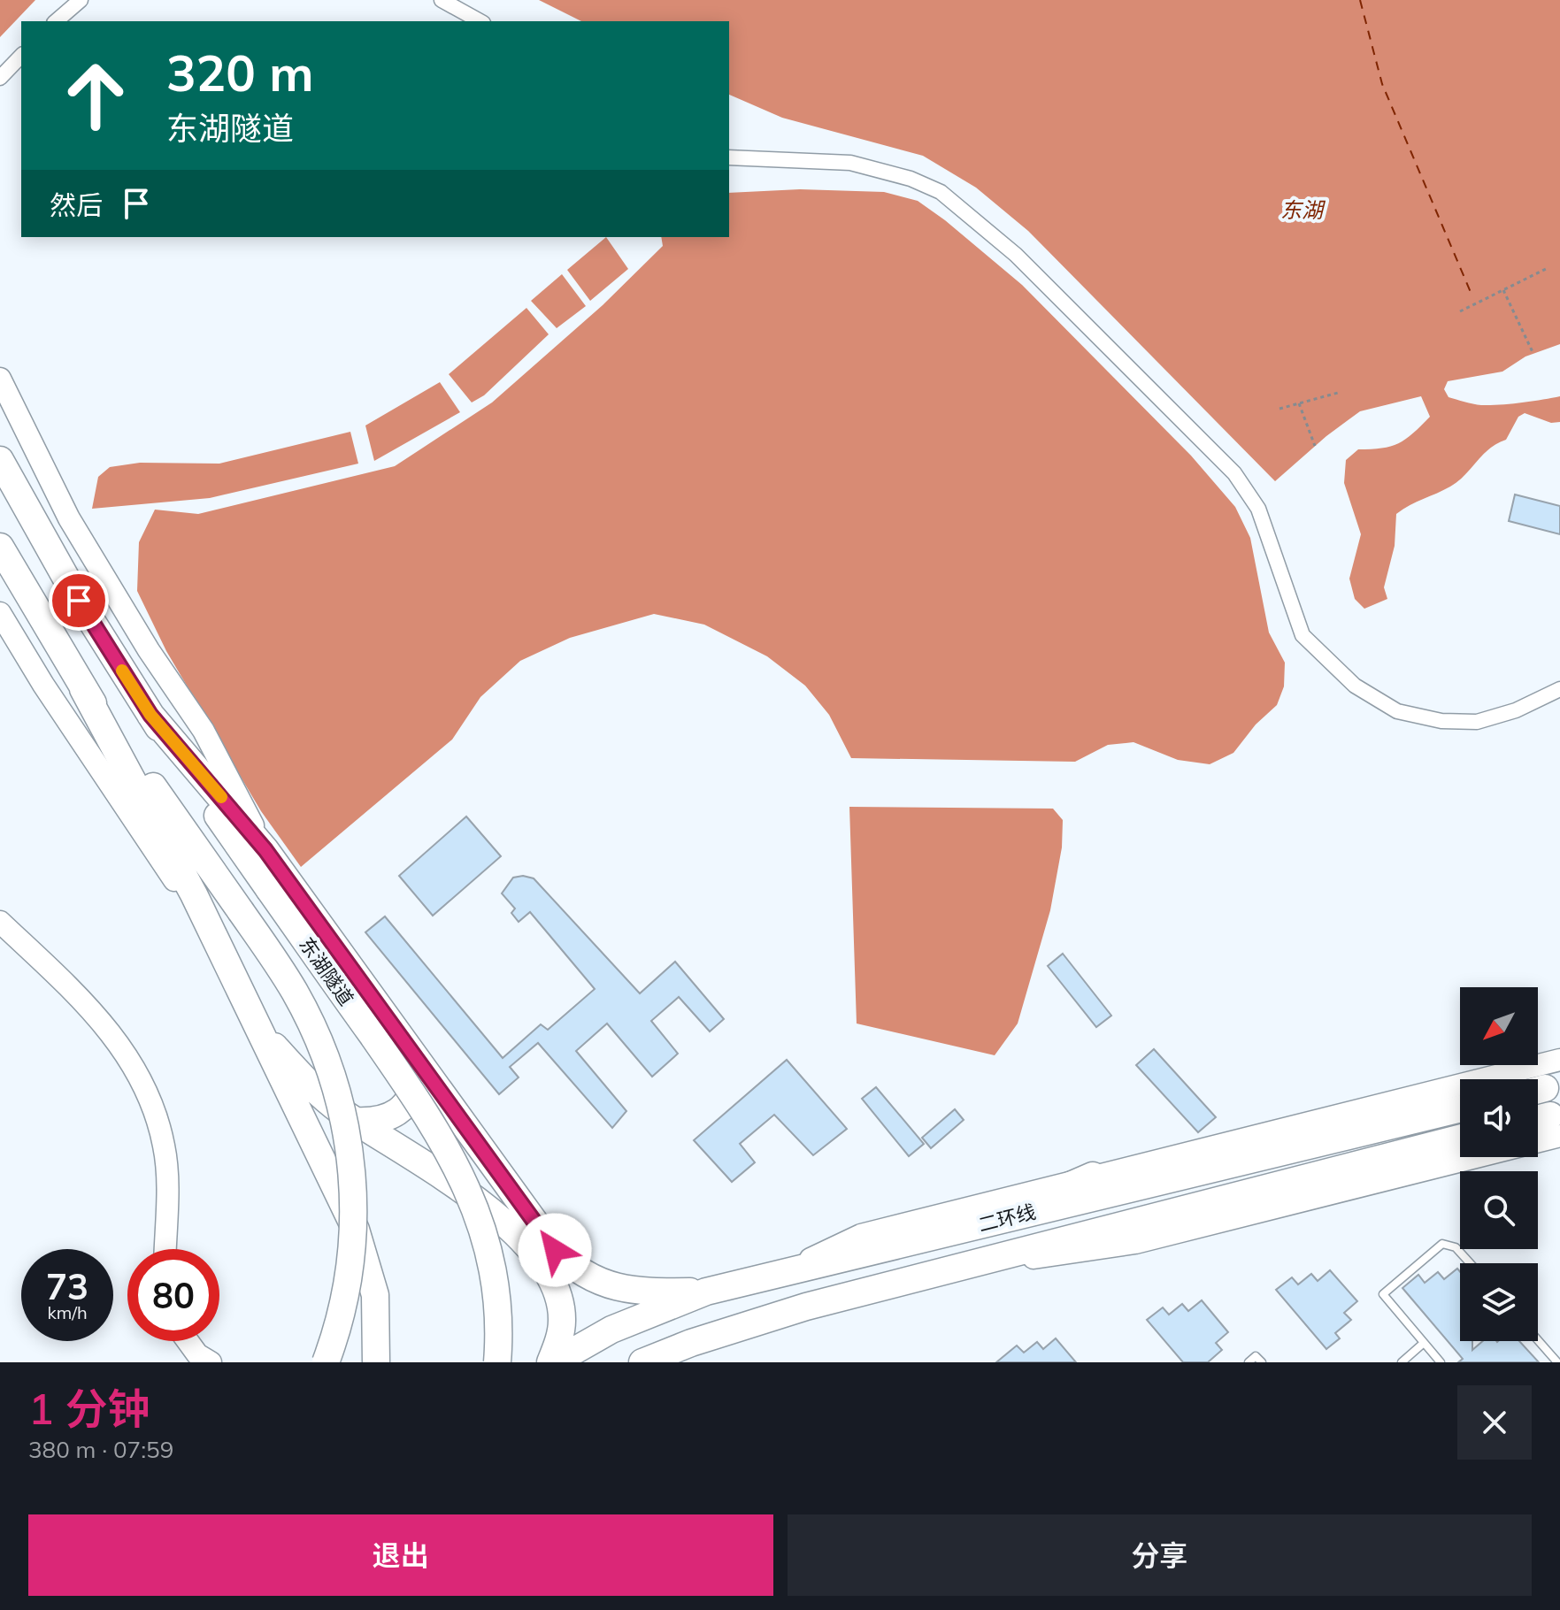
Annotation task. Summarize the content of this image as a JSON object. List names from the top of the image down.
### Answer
{
  "streets": {
    "highway": ["东湖隧道", "二环线"]
  },
  "water": ["东湖"],
  "north": "bottom left",
  "page": {
    "turn": ["320 m", "东湖隧道"],
    "then": "然后",
    "speed": "73 km/h",
    "limit": "80",
    "heading": ["1 分钟", "380 m · 07:59"],
    "buttons": ["退出", "分享"]
  }
}
